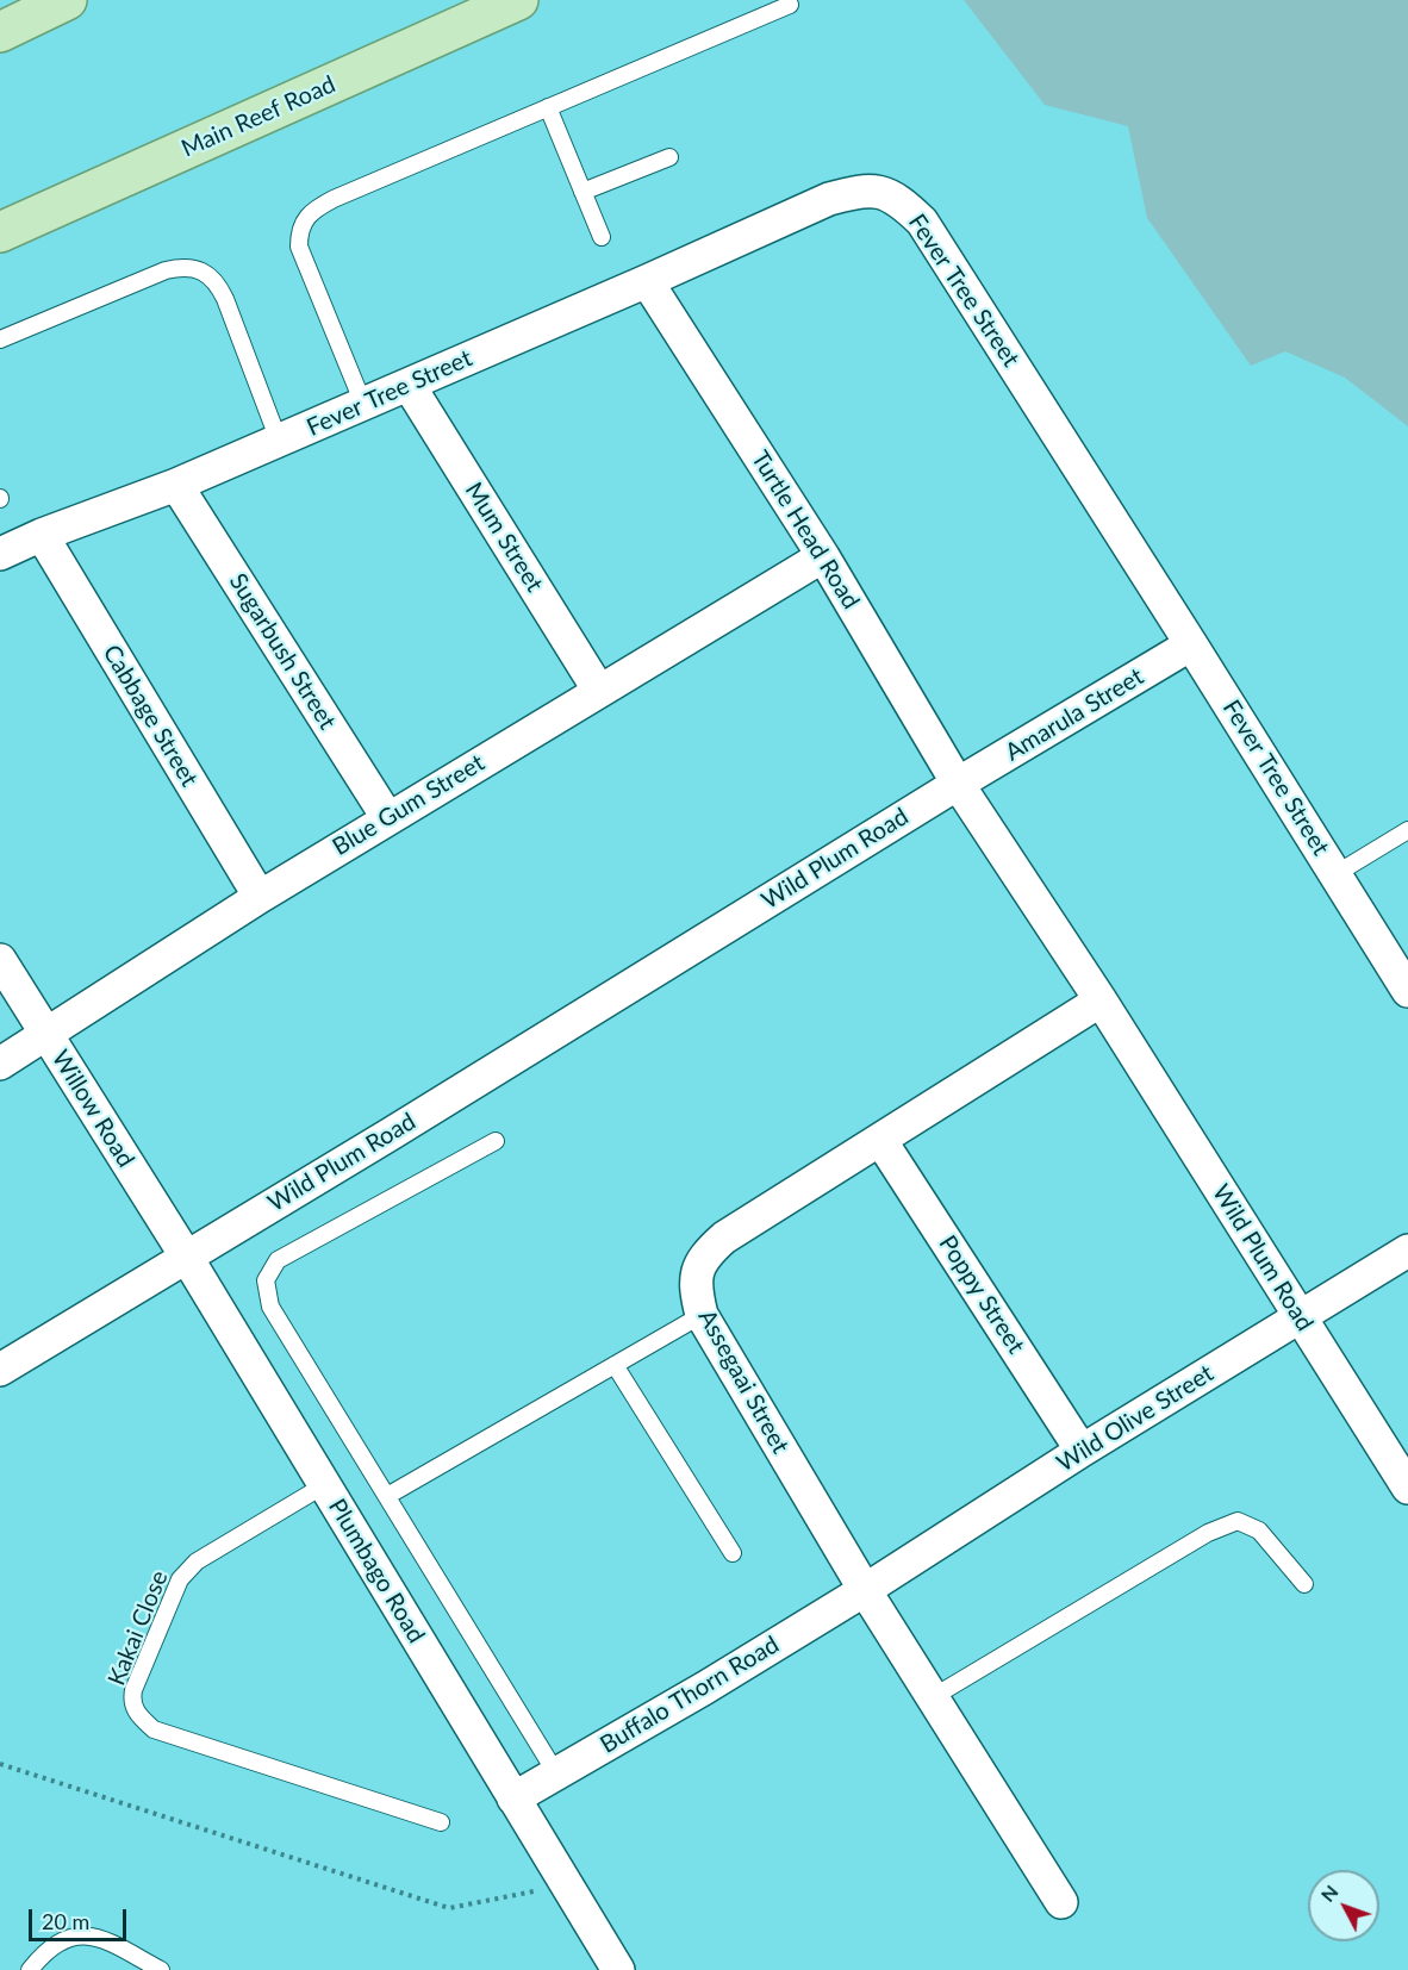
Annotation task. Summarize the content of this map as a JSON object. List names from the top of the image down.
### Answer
{
  "streets": {
    "main road": ["Main Reef Road"],
    "street": [
      "Fever Tree Street",
      "Turtle Head Road",
      "Mum Street",
      "Sugarbush Street",
      "Amarula Street",
      "Cabbage Street",
      "Blue Gum Street",
      "Wild Plum Road",
      "Willow Road",
      "Poppy Street",
      "Assegaai Street",
      "Wild Olive Street",
      "Plumbago Road",
      "Buffalo Thorn Road"
    ],
    "lane": ["Kakai Close"]
  },
  "crossings": [
    ["Fever Tree Street", "Turtle Head Road"],
    ["Fever Tree Street", "Mum Street"],
    ["Fever Tree Street", "Sugarbush Street"],
    ["Fever Tree Street", "Amarula Street"],
    ["Fever Tree Street", "Cabbage Street"],
    ["Turtle Head Road", "Amarula Street"],
    ["Turtle Head Road", "Blue Gum Street"],
    ["Turtle Head Road", "Wild Plum Road"],
    ["Mum Street", "Blue Gum Street"],
    ["Sugarbush Street", "Blue Gum Street"],
    ["Amarula Street", "Wild Plum Road"],
    ["Cabbage Street", "Blue Gum Street"],
    ["Blue Gum Street", "Willow Road"],
    ["Wild Plum Road", "Willow Road"],
    ["Wild Plum Road", "Assegaai Street"],
    ["Wild Plum Road", "Wild Olive Street"],
    ["Wild Plum Road", "Plumbago Road"],
    ["Willow Road", "Plumbago Road"],
    ["Poppy Street", "Assegaai Street"],
    ["Poppy Street", "Wild Olive Street"],
    ["Assegaai Street", "Wild Olive Street"],
    ["Assegaai Street", "Buffalo Thorn Road"],
    ["Wild Olive Street", "Buffalo Thorn Road"],
    ["Plumbago Road", "Kakai Close"],
    ["Plumbago Road", "Buffalo Thorn Road"]
  ],
  "scale_bar": "20 m",
  "north": "top left"
}
